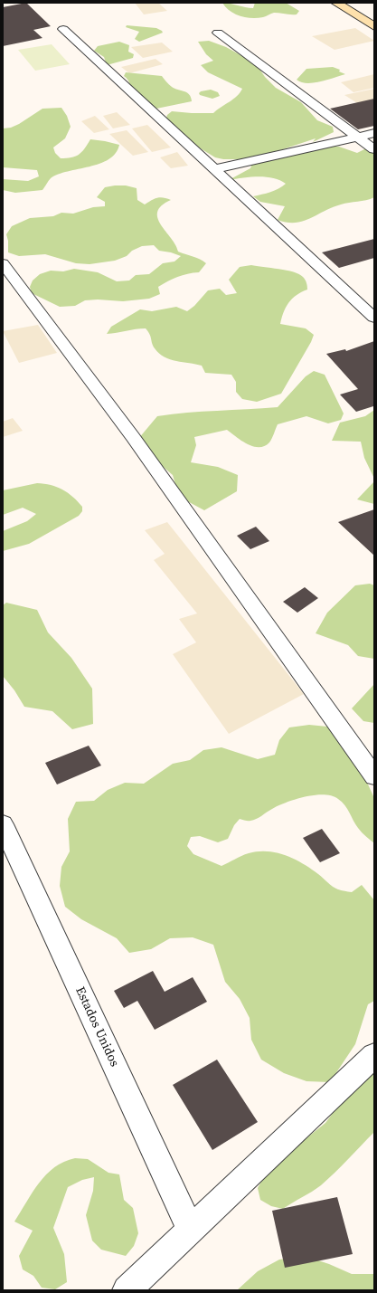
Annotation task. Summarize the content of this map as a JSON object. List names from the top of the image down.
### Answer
{
  "streets": {
    "street": ["Estados Unidos"]
  }
}
